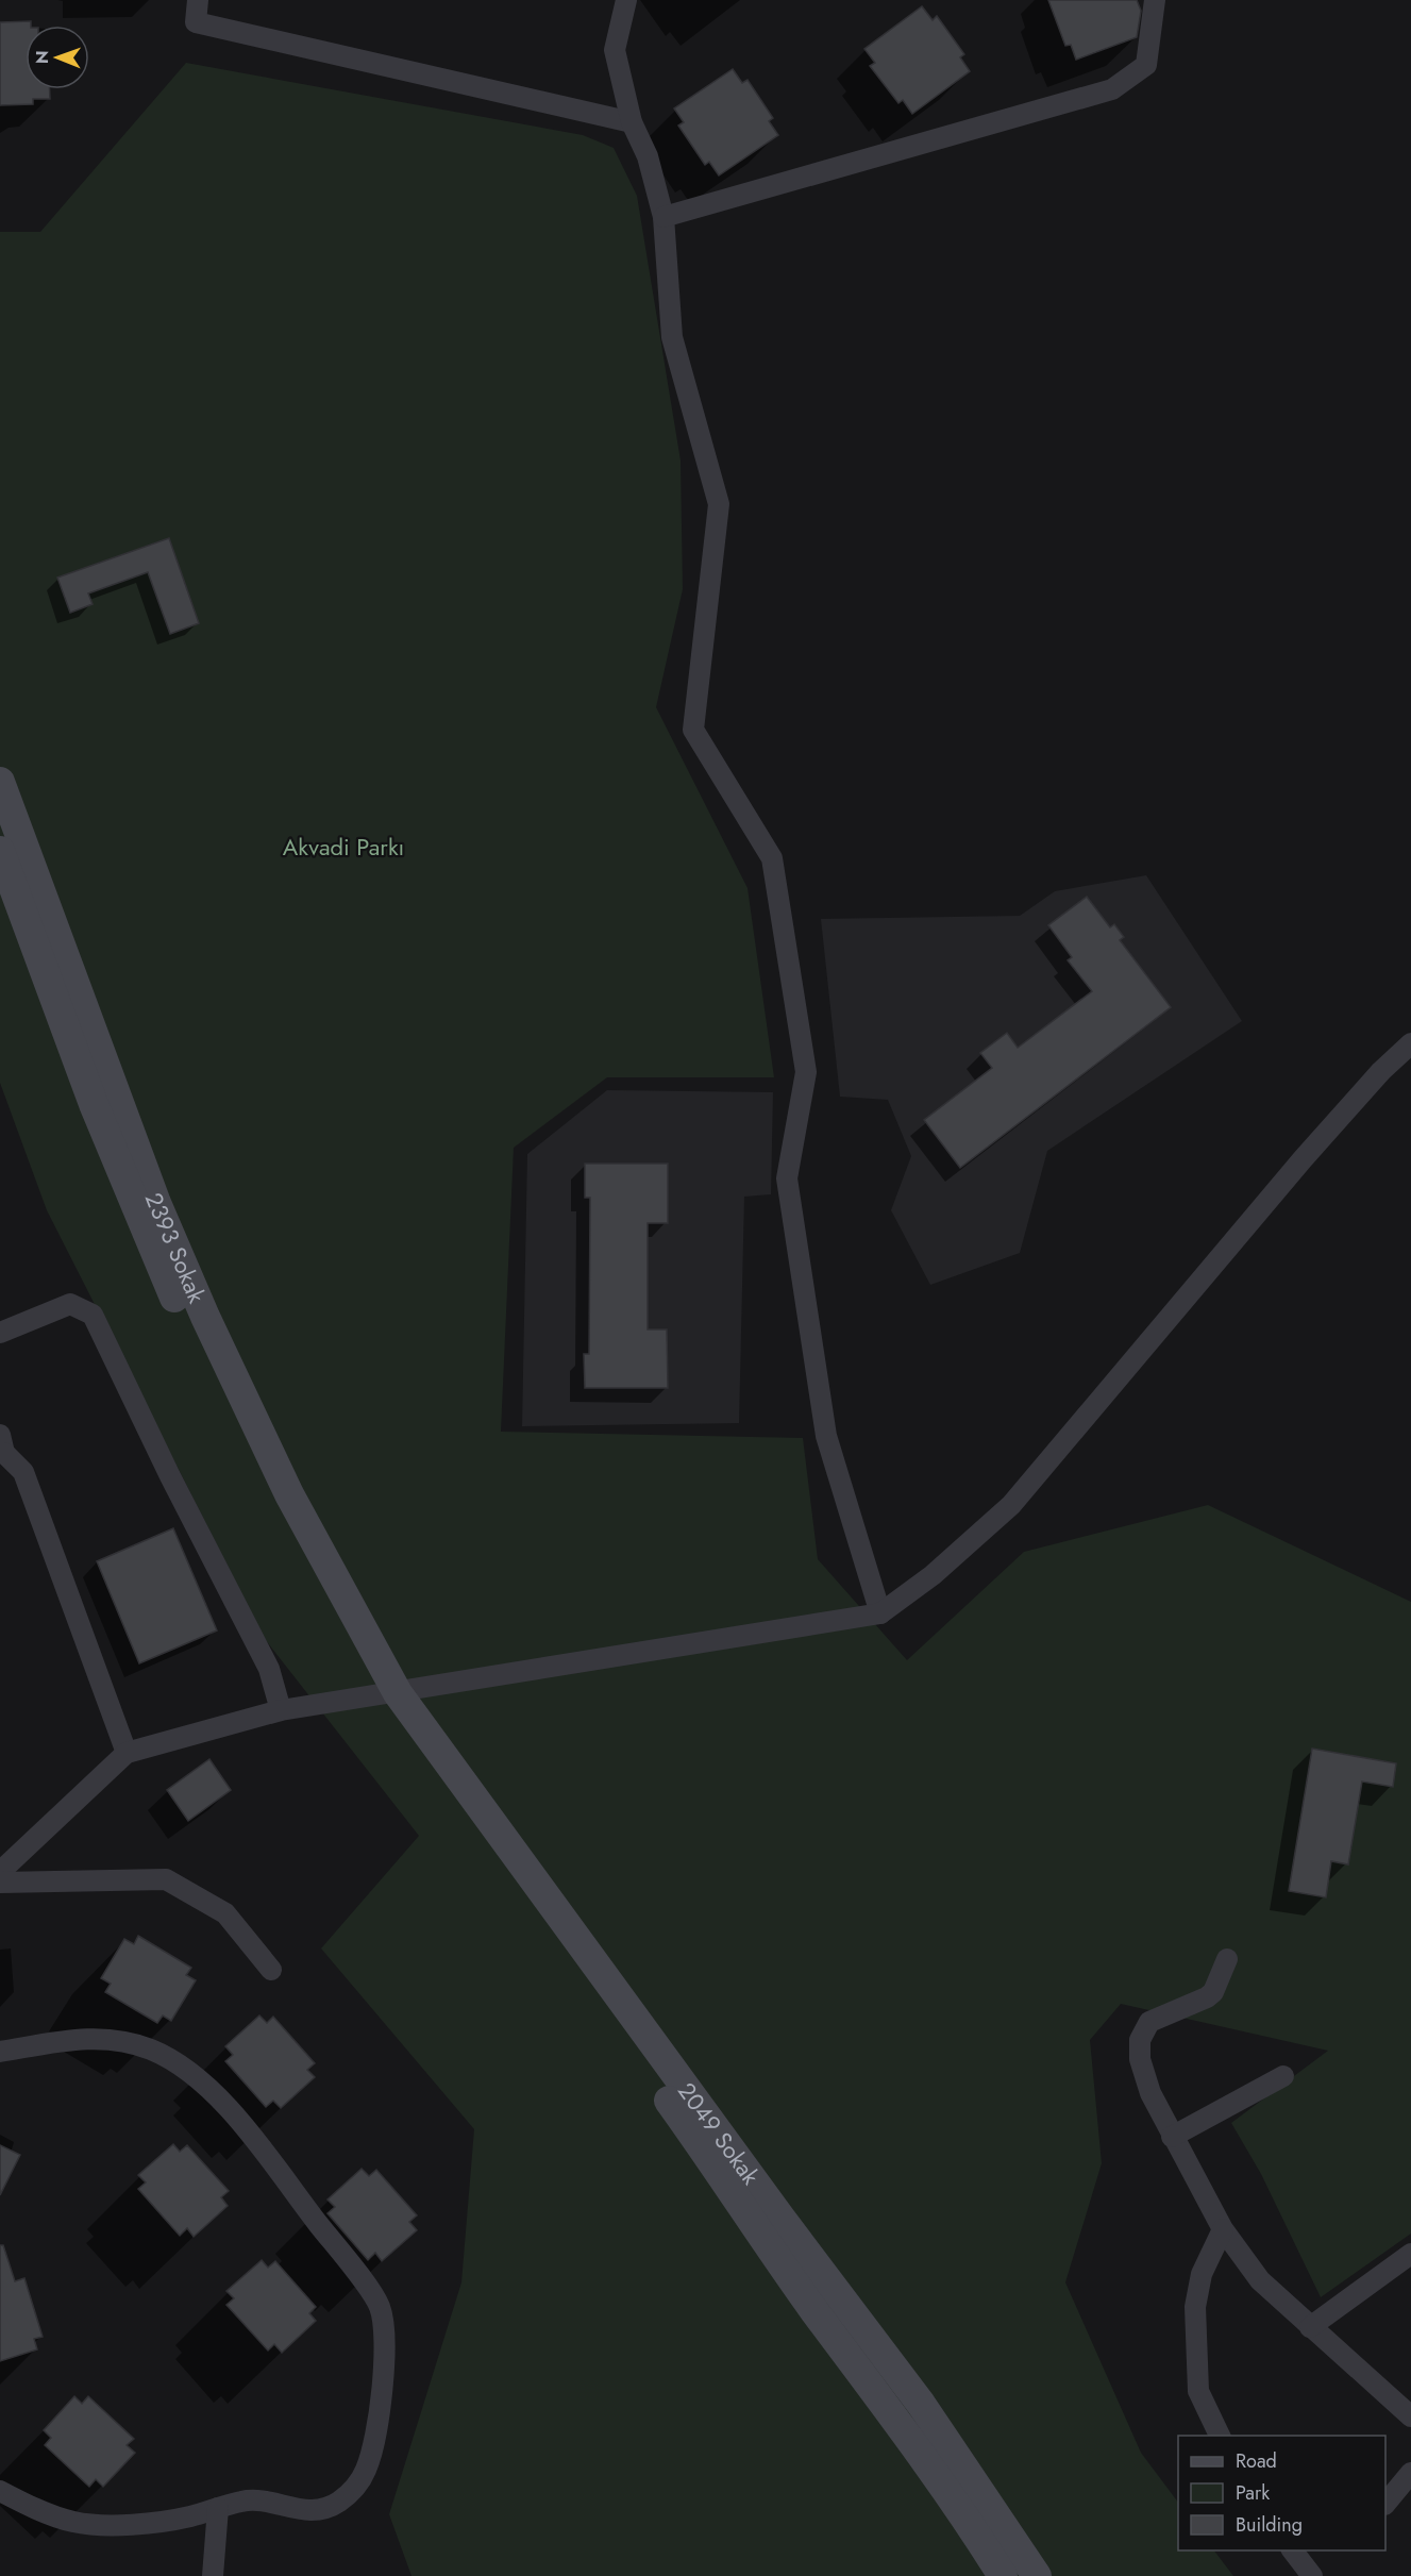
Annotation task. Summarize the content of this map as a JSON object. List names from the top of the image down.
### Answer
{
  "streets": {
    "main road": ["2393 Sokak", "2049 Sokak"]
  },
  "crossings": [
    ["2393 Sokak", "2049 Sokak"]
  ],
  "parks": ["Akvadi Parkı"],
  "legend": ["Road", "Park", "Building"],
  "north": "left"
}
